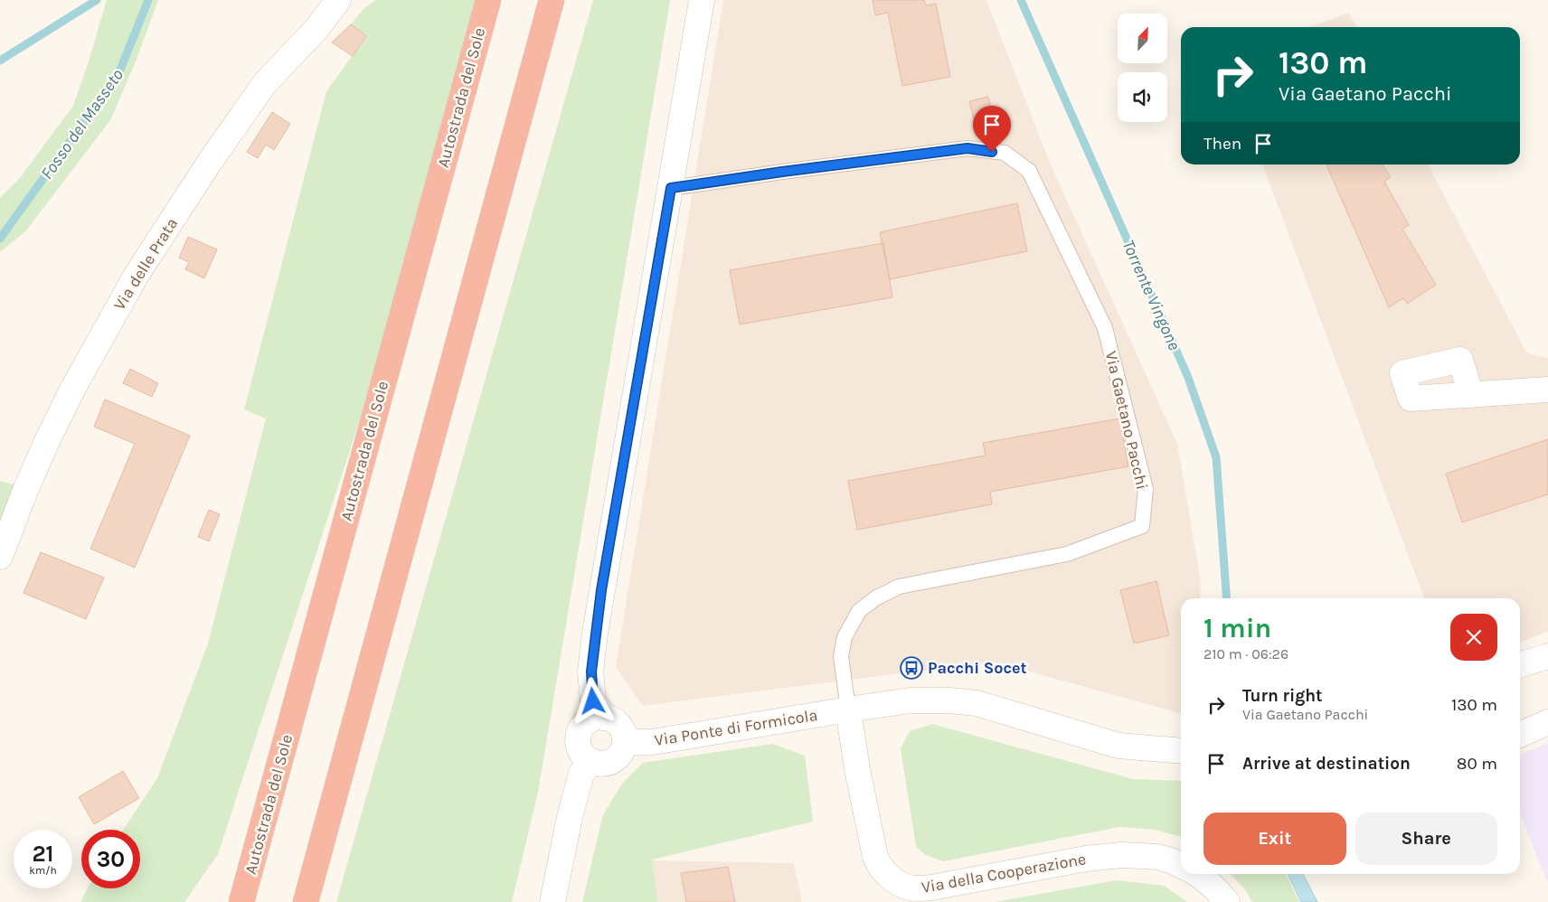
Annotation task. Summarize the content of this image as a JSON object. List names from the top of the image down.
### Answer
{
  "streets": {
    "highway": ["Autostrada del Sole"],
    "street": ["Via delle Prata", "Via Ponte di Formicola", "Via della Cooperazione"],
    "lane": ["Via Gaetano Pacchi"]
  },
  "crossings": [
    ["Via Gaetano Pacchi", "Via Ponte di Formicola"],
    ["Via Gaetano Pacchi", "Via della Cooperazione"],
    ["Via Ponte di Formicola", "Via della Cooperazione"]
  ],
  "water": ["Fosso del Masseto", "Torrente Vingone"],
  "places": {
    "bus stop": ["Pacchi Socet"]
  },
  "north": "top right",
  "page": {
    "turn": ["130 m", "Via Gaetano Pacchi"],
    "then": "Then",
    "heading": ["1 min", "210 m · 06:26"],
    "list": [
      {
        "name": "Turn right",
        "note": "Via Gaetano Pacchi",
        "value": "130 m"
      },
      {
        "name": "Arrive at destination",
        "value": "80 m"
      }
    ],
    "buttons": ["Exit", "Share"],
    "speed": "21 km/h",
    "limit": "30"
  }
}
